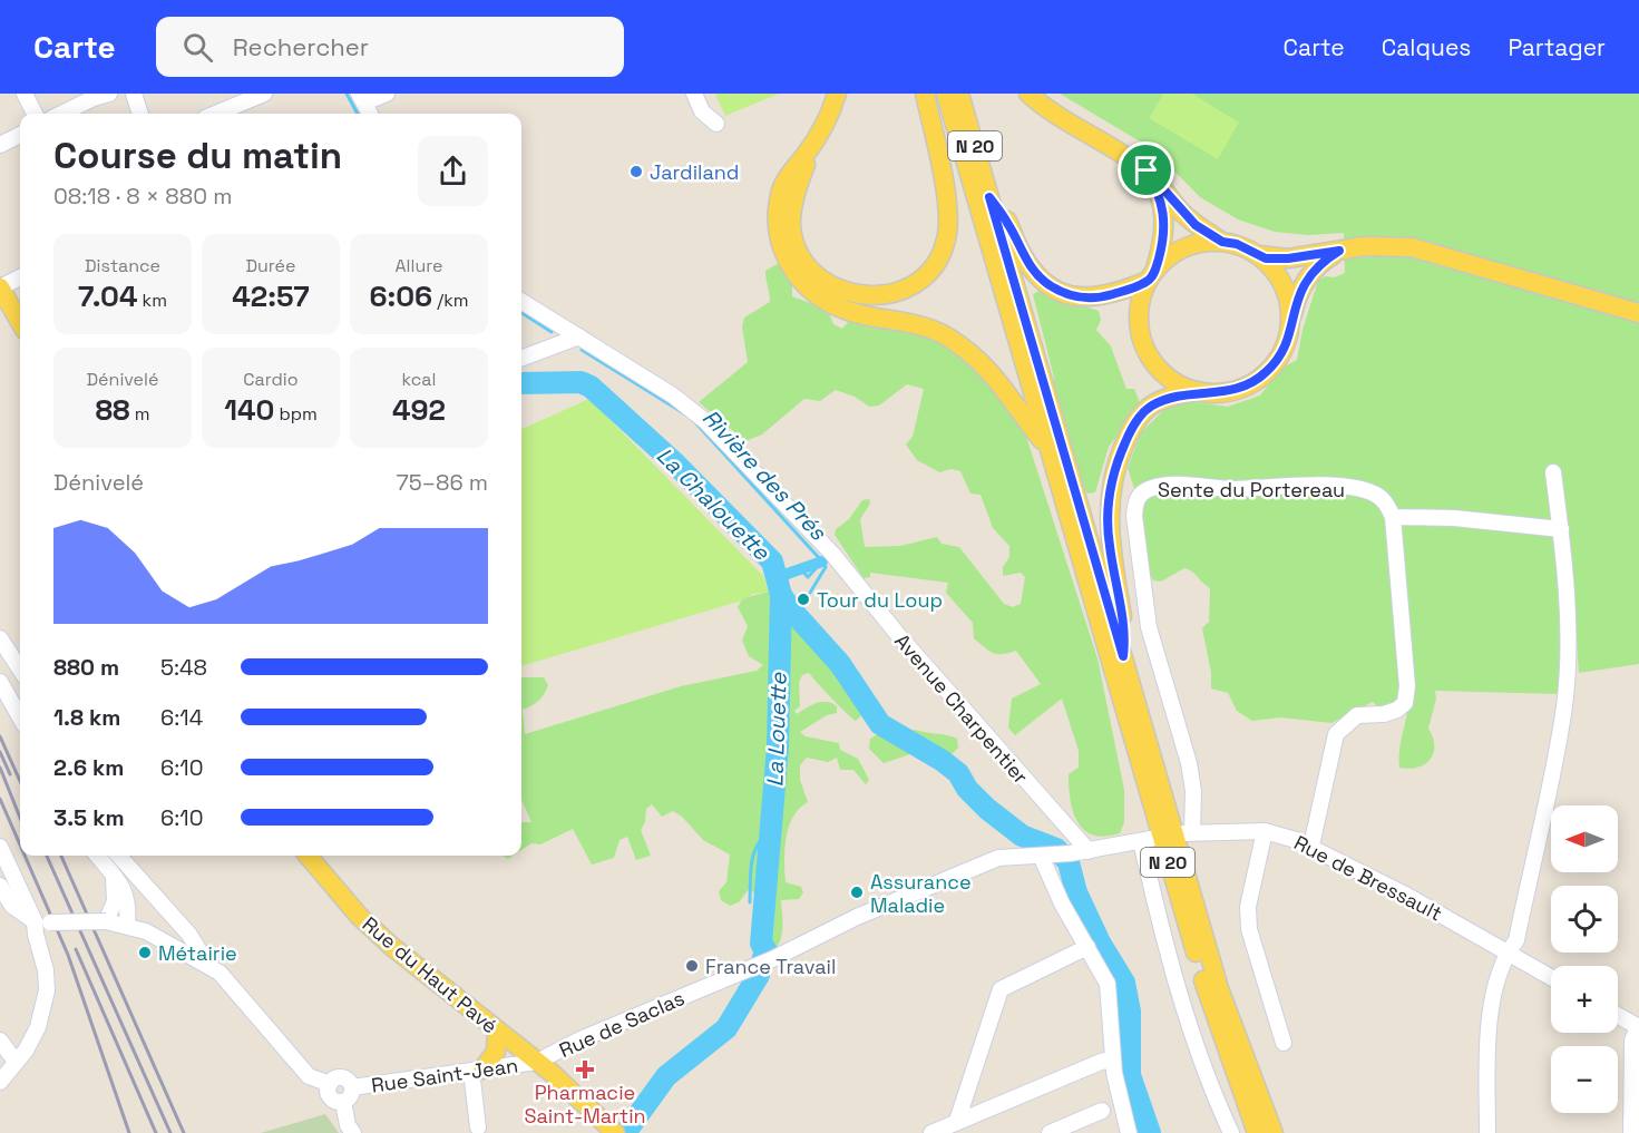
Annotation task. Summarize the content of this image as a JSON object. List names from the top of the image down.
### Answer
{
  "streets": {
    "main road": ["N 20", "Rue du Haut Pavé"],
    "street": [
      "Sente du Portereau",
      "Avenue Charpentier",
      "Rue de Bressault",
      "Rue de Saclas",
      "Rue Saint-Jean"
    ]
  },
  "crossings": [
    ["Sente du Portereau", "Rue de Bressault"],
    ["Rue du Haut Pavé", "Rue de Saclas"],
    ["Rue du Haut Pavé", "Rue Saint-Jean"],
    ["Rue de Saclas", "Rue Saint-Jean"]
  ],
  "water": ["Rivière des Prés", "La Chalouette", "La Louette"],
  "places": {
    "other": [
      "Jardiland",
      "Tour du Loup",
      "Assurance Maladie",
      "Métairie",
      "France Travail"
    ],
    "health": ["Pharmacie Saint-Martin"]
  },
  "north": "left",
  "page": {
    "header": "Carte",
    "search": "Rechercher",
    "nav": ["Carte", "Calques", "Partager"],
    "heading": ["Course du matin", "08:18 · 8 × 880 m"],
    "stats": [
      ["Distance", "7.04 km"],
      ["Durée", "42:57"],
      ["Allure", "6:06 /km"],
      ["Dénivelé", "88 m"],
      ["Cardio", "140 bpm"],
      ["kcal", "492"]
    ],
    "chart": ["Dénivelé", "75–86 m"],
    "list": [
      {
        "name": "880 m",
        "note": "5:48"
      },
      {
        "name": "1.8 km",
        "note": "6:14"
      },
      {
        "name": "2.6 km",
        "note": "6:10"
      },
      {
        "name": "3.5 km",
        "note": "6:10"
      }
    ],
    "map_buttons": ["+", "−"]
  }
}
